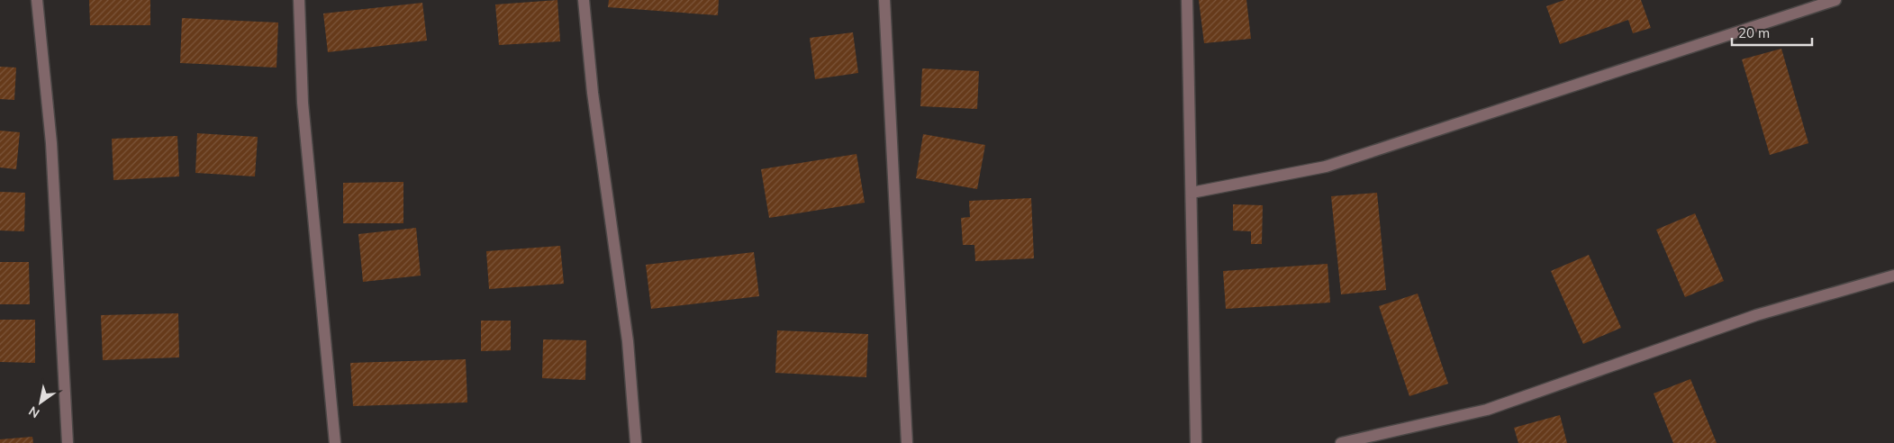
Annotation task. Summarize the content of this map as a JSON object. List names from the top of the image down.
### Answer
{
  "scale_bar": "20 m",
  "north": "bottom left"
}
